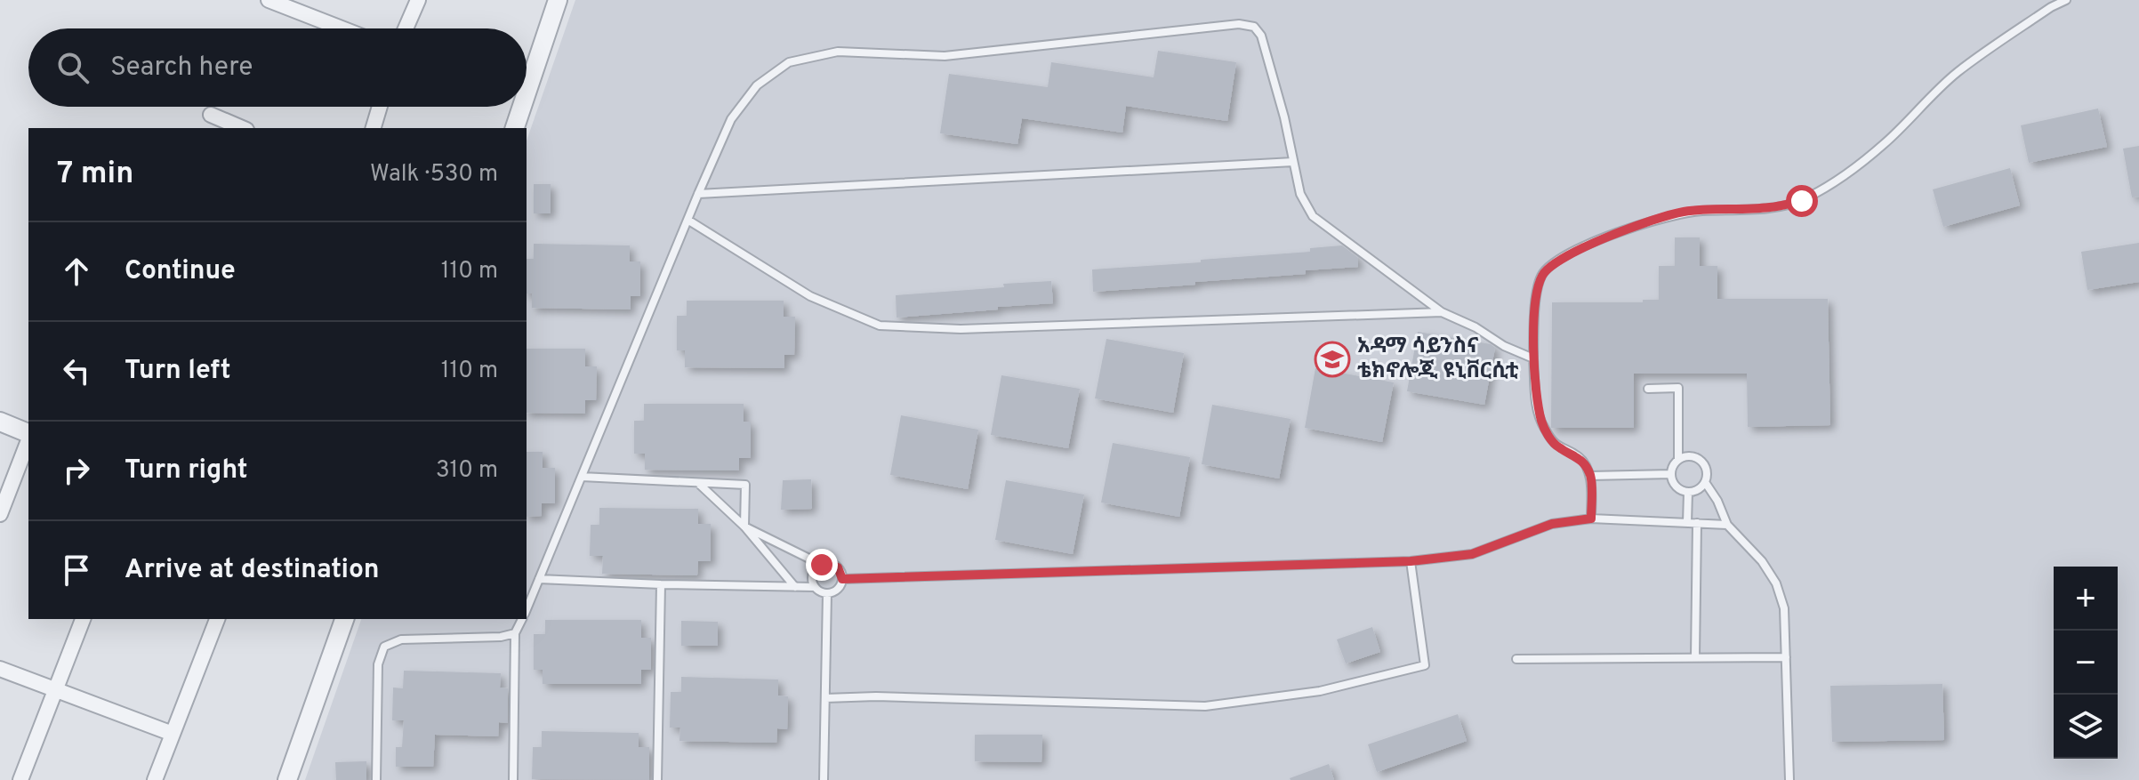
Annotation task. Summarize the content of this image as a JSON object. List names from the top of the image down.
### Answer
{
  "places": {
    "school or university": ["አዳማ ሳይንስና ቴክኖሎጂ ዩኒቨርሲቲ"]
  },
  "page": {
    "search": "Search here",
    "heading": ["7 min", "Walk · 530 m"],
    "list": [
      ["Continue", "110 m"],
      ["Turn left", "110 m"],
      ["Turn right", "310 m"],
      "Arrive at destination"
    ],
    "map_buttons": ["+", "−"]
  }
}
